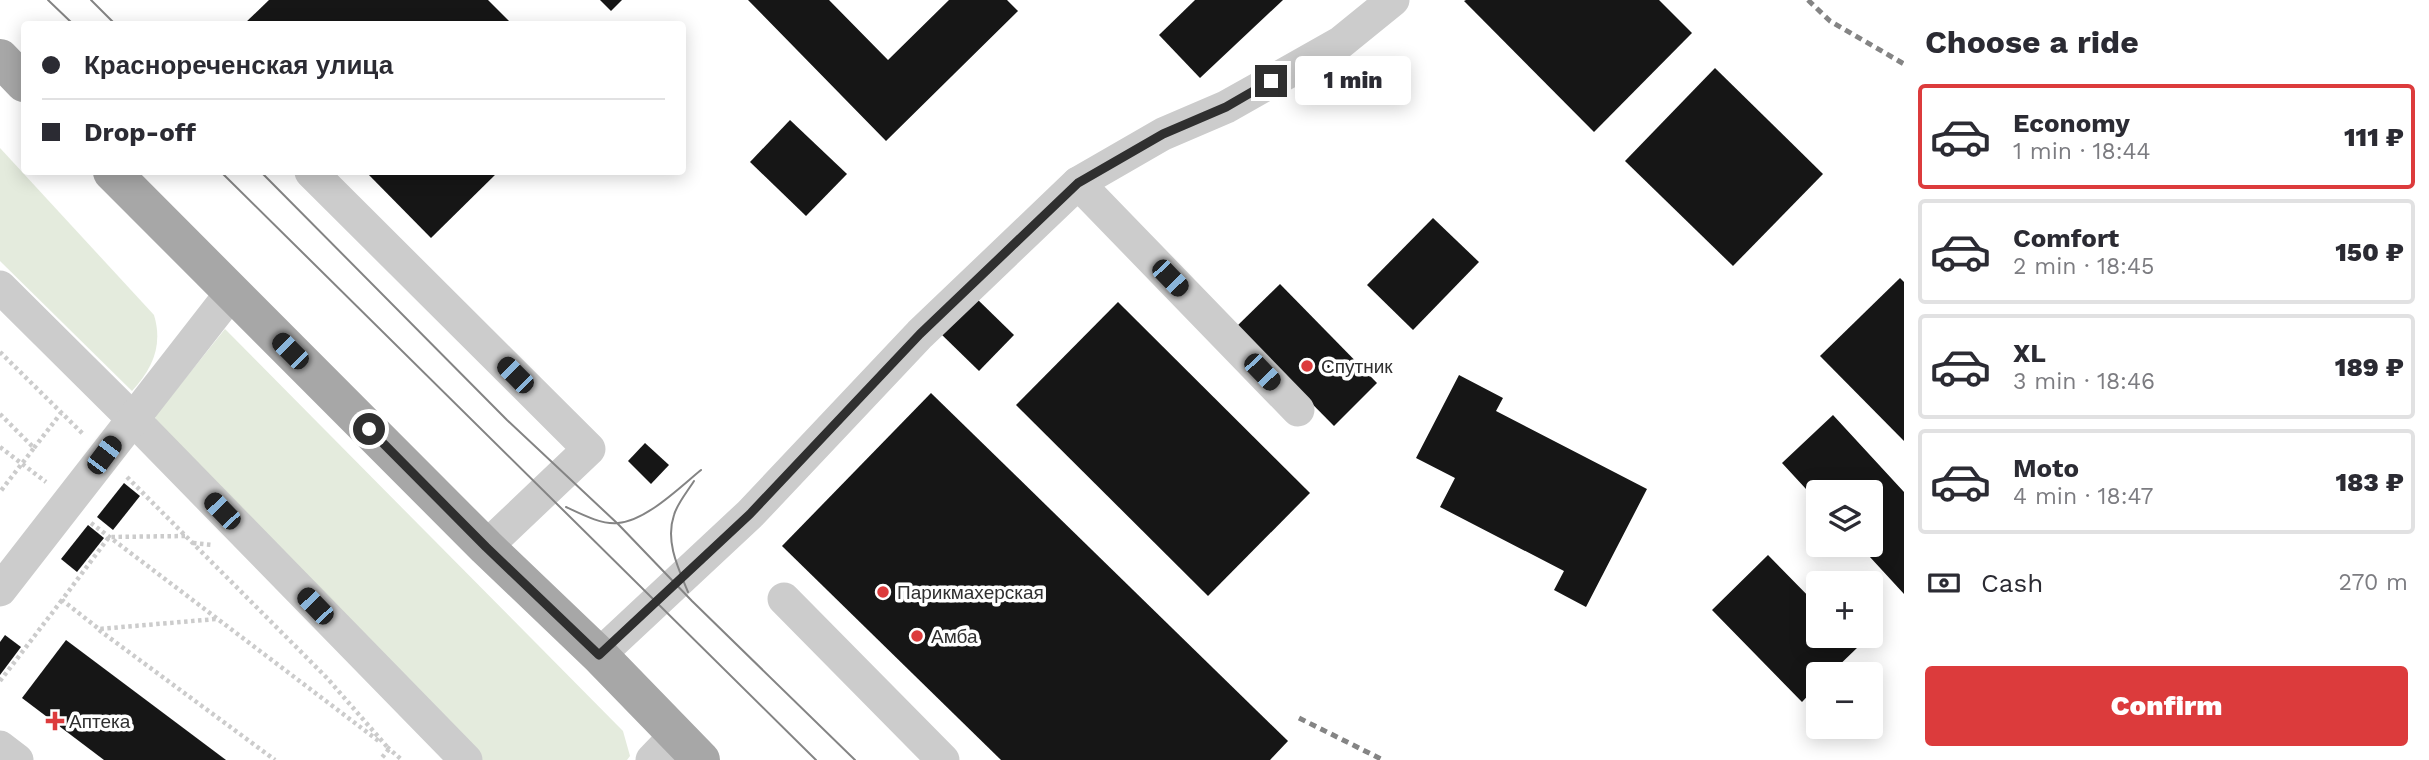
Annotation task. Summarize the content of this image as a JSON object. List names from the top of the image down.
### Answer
{
  "places": {
    "other": ["Спутник", "Парикмахерская", "Амба"],
    "health": ["Аптека"]
  },
  "page": {
    "heading": "Choose a ride",
    "banner": ["Краснореченская улица", "Drop-off"],
    "bubble": "1 min",
    "list": [
      {
        "name": "Economy",
        "note": "1 min · 18:44",
        "value": "111 ₽"
      },
      {
        "name": "Comfort",
        "note": "2 min · 18:45",
        "value": "150 ₽"
      },
      {
        "name": "XL",
        "note": "3 min · 18:46",
        "value": "189 ₽"
      },
      {
        "name": "Moto",
        "note": "4 min · 18:47",
        "value": "183 ₽"
      }
    ],
    "map_buttons": ["+", "−"],
    "pay": ["Cash", "270 m"],
    "buttons": "Confirm"
  }
}
